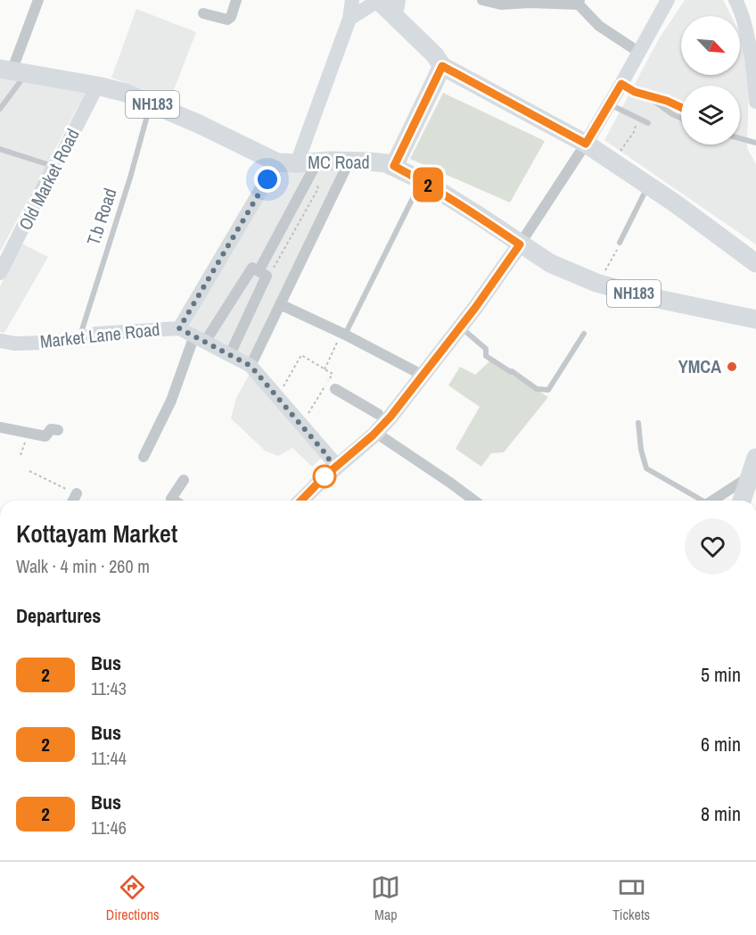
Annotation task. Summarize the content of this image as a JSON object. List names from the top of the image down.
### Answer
{
  "streets": {
    "highway": ["NH183", "MC Road"],
    "main road": ["Old Market Road", "Market Lane Road"],
    "lane": ["T.b Road"]
  },
  "crossings": [
    ["MC Road", "Old Market Road"],
    ["MC Road", "T.b Road"],
    ["T.b Road", "Market Lane Road"]
  ],
  "places": ["YMCA"],
  "lines": ["bus line 2"],
  "north": "bottom right",
  "page": {
    "on_map": "2",
    "heading": [
      ["Kottayam Market", "Walk · 4 min · 260 m"],
      "Departures"
    ],
    "list": [
      {
        "mark": "2",
        "name": "Bus",
        "note": "11:43",
        "value": "5 min"
      },
      {
        "mark": "2",
        "name": "Bus",
        "note": "11:44",
        "value": "6 min"
      },
      {
        "mark": "2",
        "name": "Bus",
        "note": "11:46",
        "value": "8 min"
      }
    ],
    "tabs": ["Directions", "Map", "Tickets"]
  }
}
